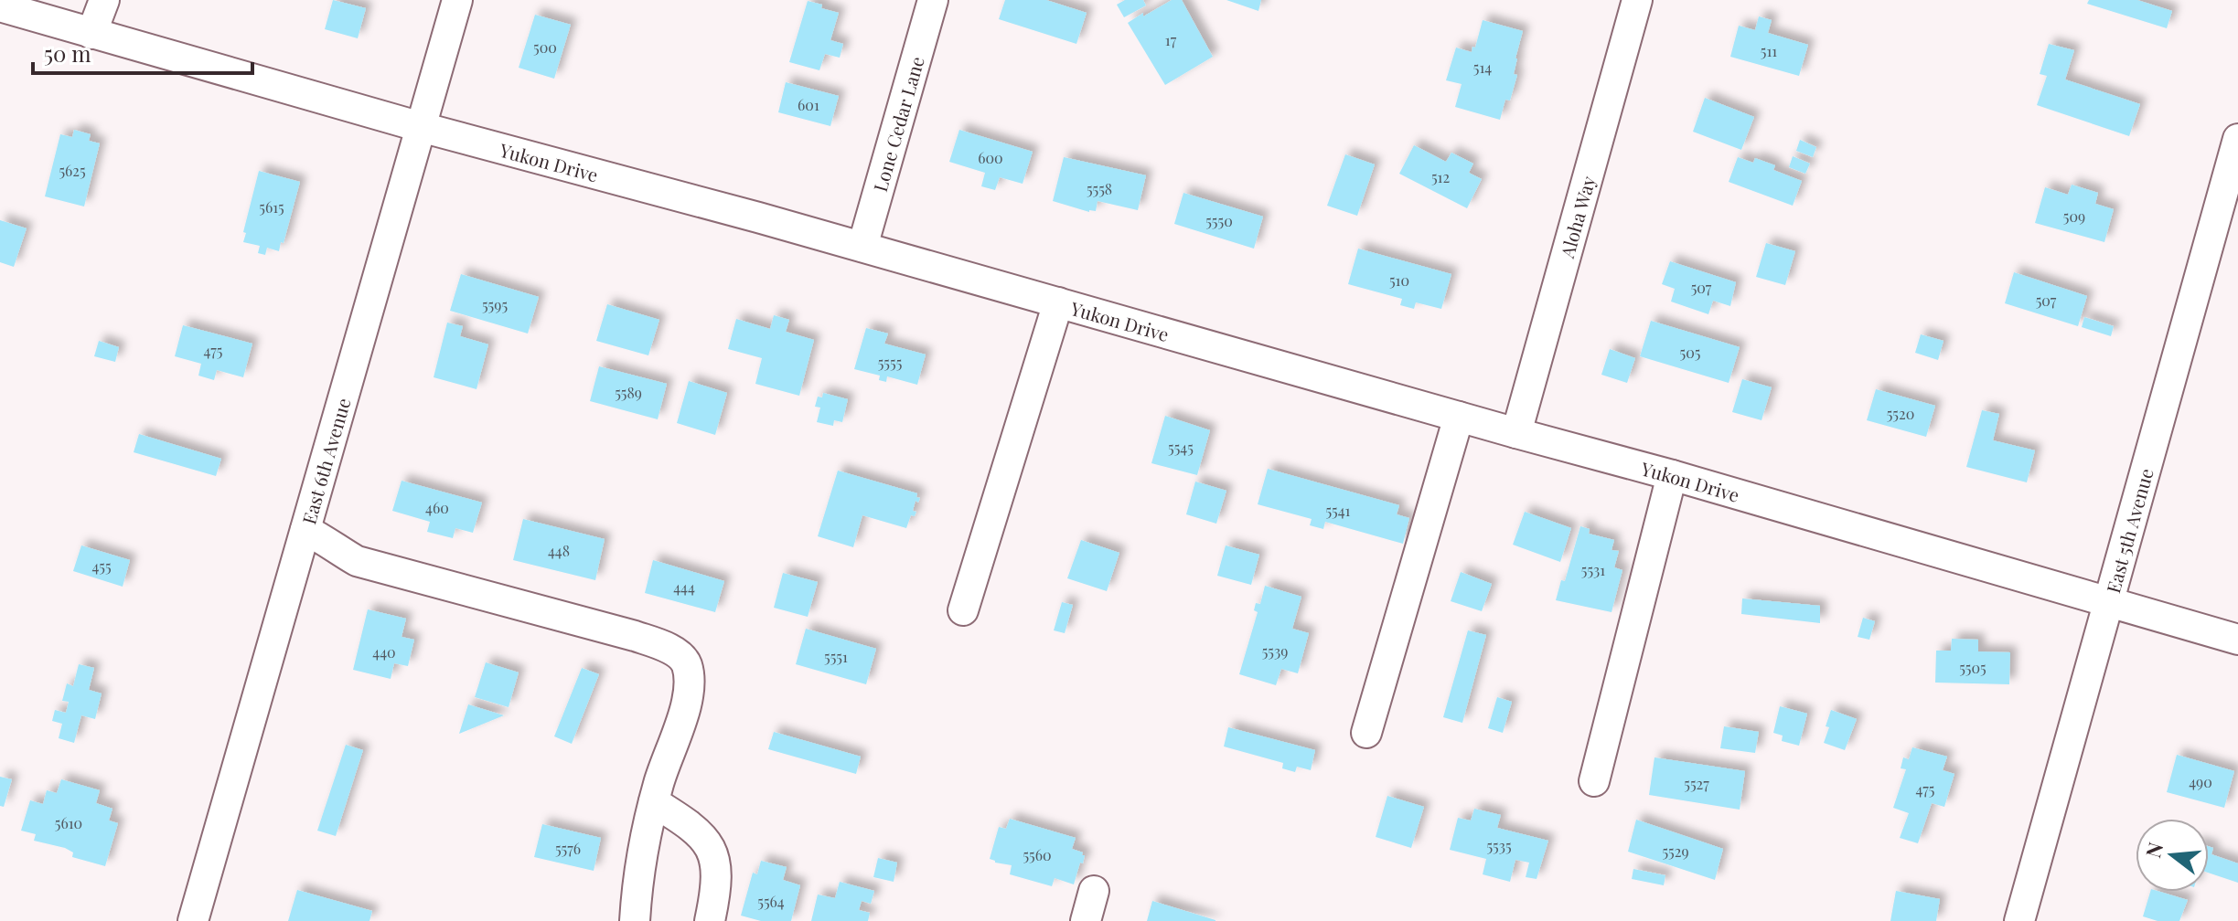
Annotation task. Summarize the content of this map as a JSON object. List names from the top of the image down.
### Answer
{
  "streets": {
    "street": [
      "Lone Cedar Lane",
      "Yukon Drive",
      "Aloha Way",
      "East 6th Avenue",
      "East 5th Avenue"
    ]
  },
  "crossings": [
    ["Lone Cedar Lane", "Yukon Drive"],
    ["Yukon Drive", "Aloha Way"],
    ["Yukon Drive", "East 6th Avenue"],
    ["Yukon Drive", "East 5th Avenue"]
  ],
  "house_numbers": [
    "17",
    "500",
    "511",
    "514",
    "601",
    "600",
    "5625",
    "512",
    "5558",
    "5615",
    "509",
    "5550",
    "510",
    "507",
    "507",
    "5595",
    "475",
    "505",
    "5555",
    "5589",
    "5520",
    "5545",
    "460",
    "5541",
    "448",
    "455",
    "5531",
    "444",
    "5539",
    "440",
    "5551",
    "5505",
    "490",
    "5527",
    "475",
    "5610",
    "5535",
    "5576",
    "5529",
    "5560",
    "5564"
  ],
  "scale_bar": "50 m",
  "north": "left"
}
